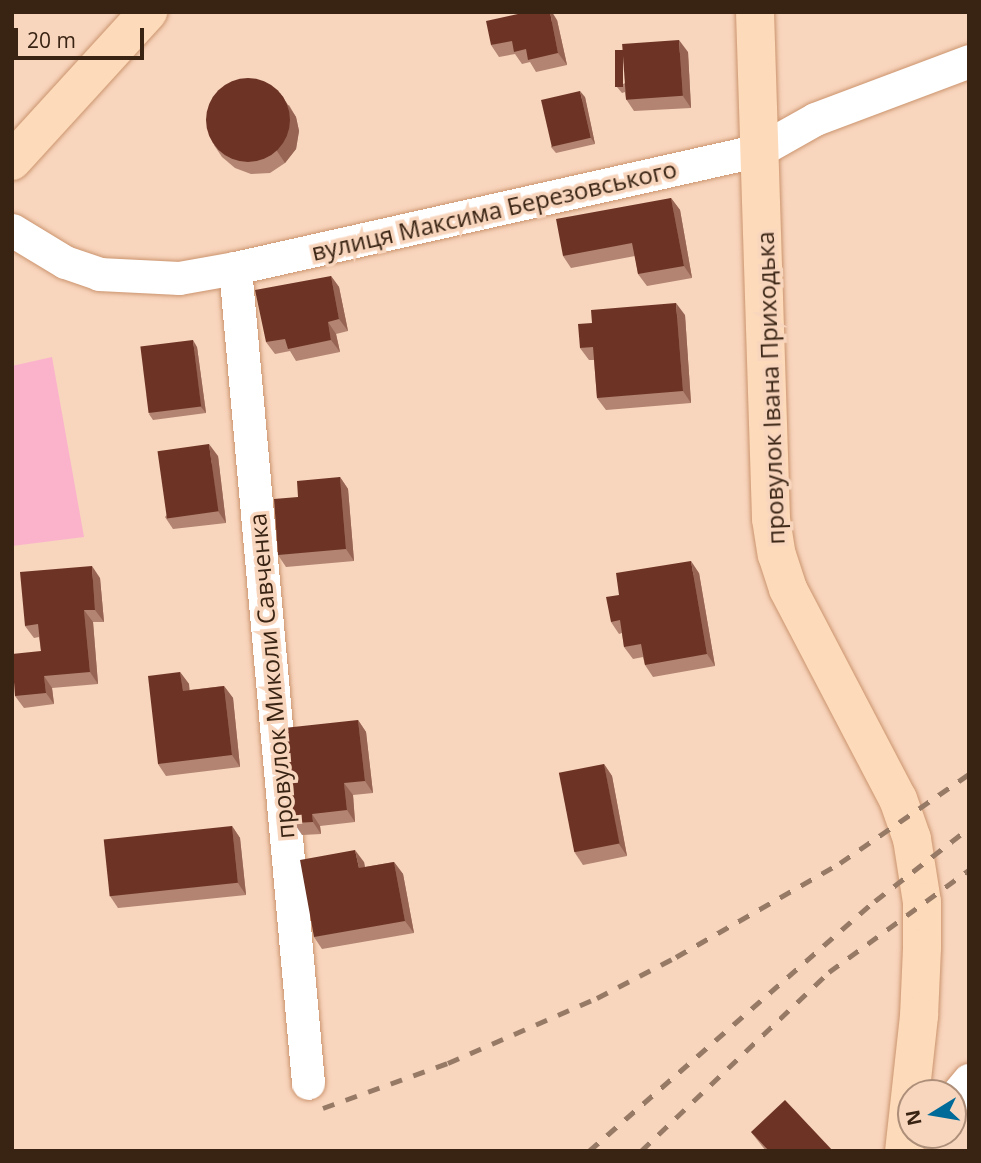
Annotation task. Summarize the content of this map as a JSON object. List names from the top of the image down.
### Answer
{
  "streets": {
    "street": ["вулиця Максима Березовського", "провулок Івана Приходька", "провулок Миколи Савченка"]
  },
  "crossings": [
    ["вулиця Максима Березовського", "провулок Івана Приходька"],
    ["вулиця Максима Березовського", "провулок Миколи Савченка"]
  ],
  "scale_bar": "20 m",
  "north": "left"
}
